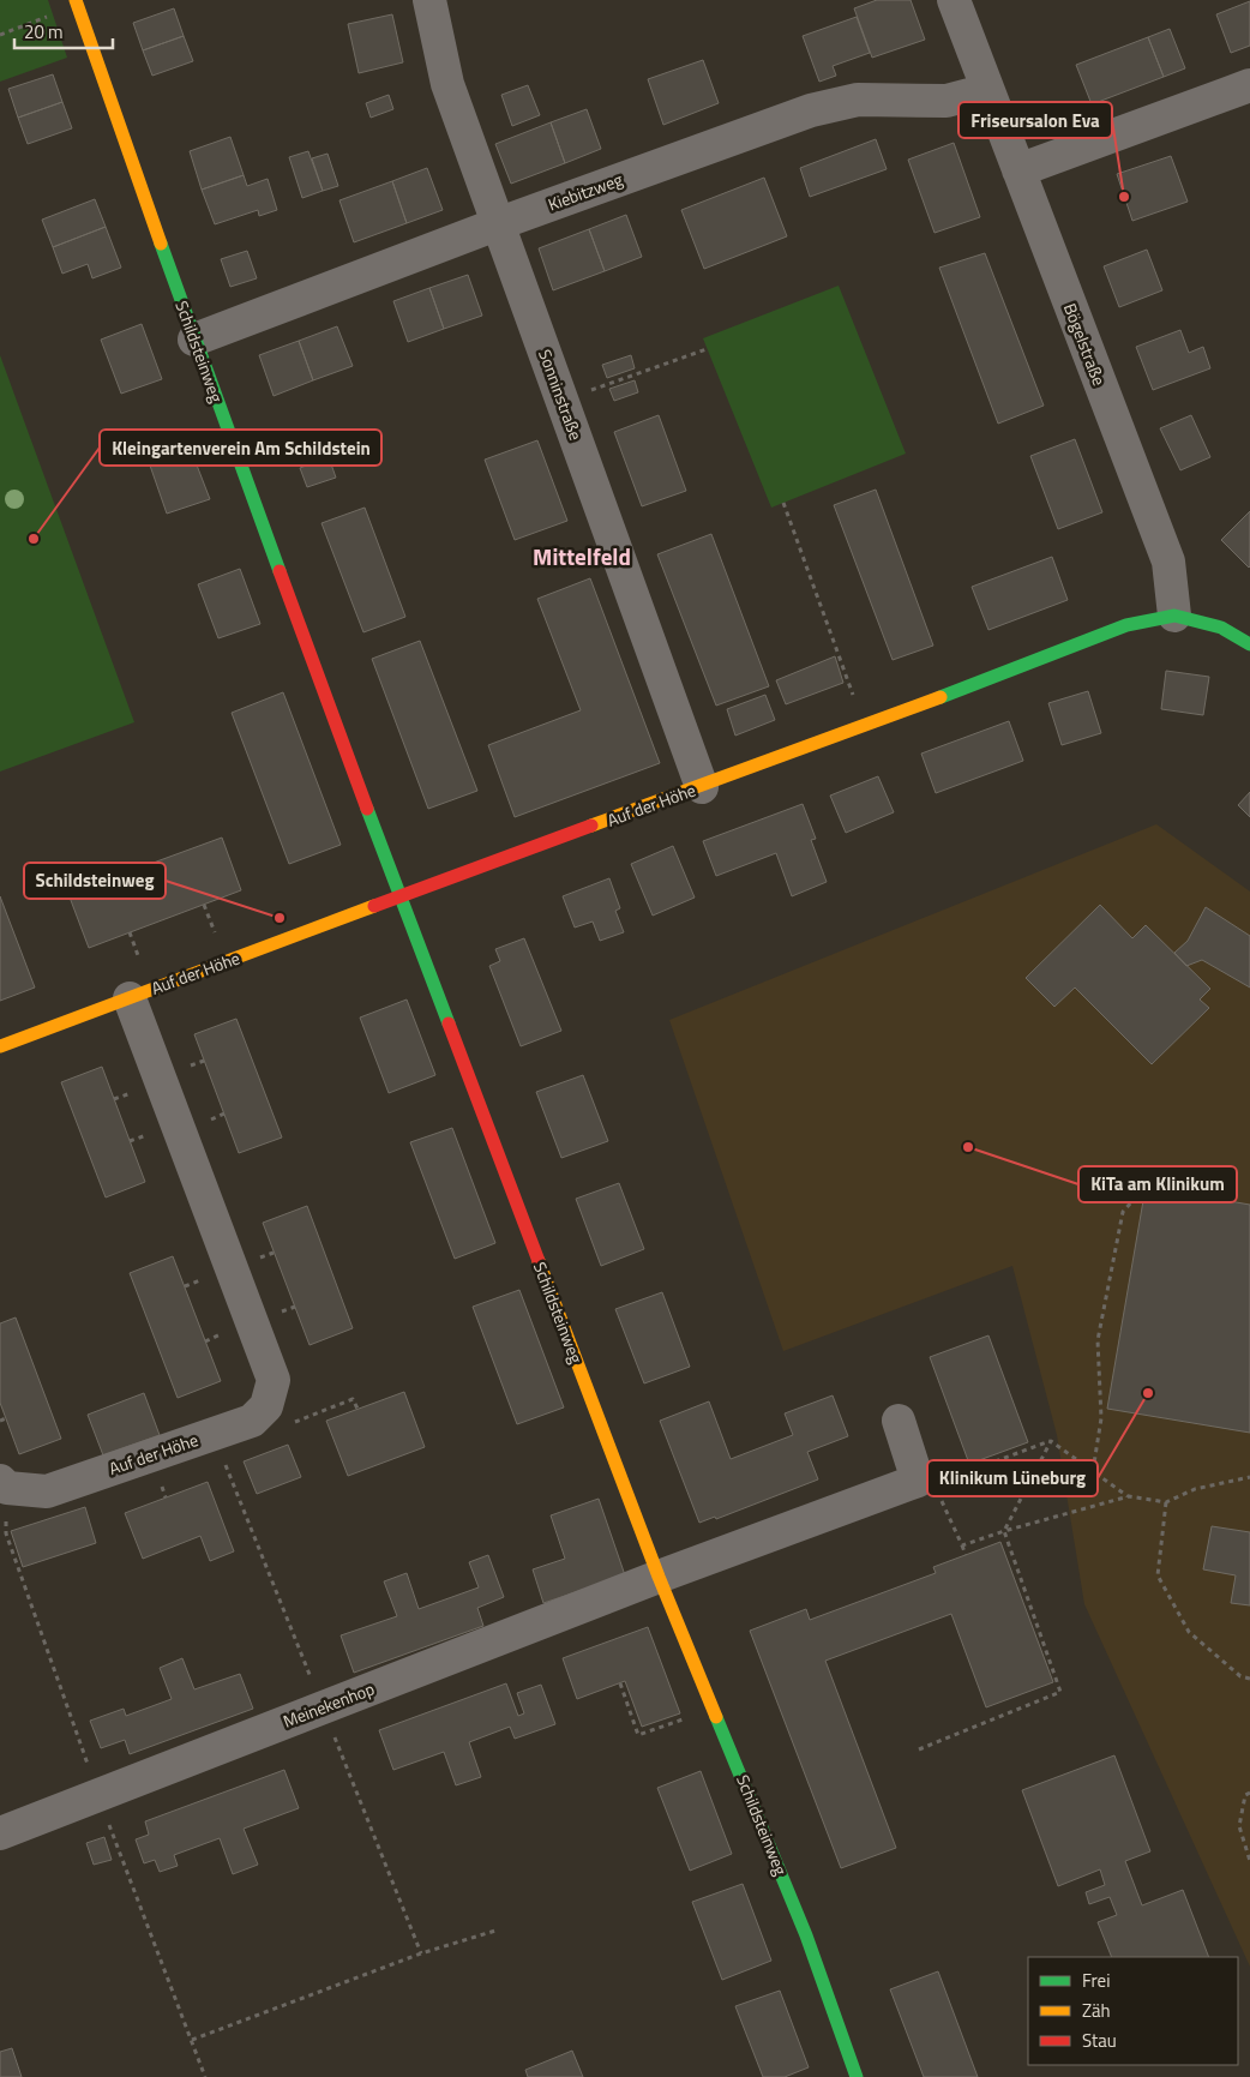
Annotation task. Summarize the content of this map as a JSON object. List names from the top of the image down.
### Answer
{
  "streets": {
    "street": [
      "Kiebitzweg",
      "Bögelstraße",
      "Schildsteinweg",
      "Sonninstraße",
      "Auf der Höhe",
      "Meinekenhop"
    ]
  },
  "crossings": [
    ["Kiebitzweg", "Bögelstraße"],
    ["Kiebitzweg", "Schildsteinweg"],
    ["Kiebitzweg", "Sonninstraße"],
    ["Bögelstraße", "Auf der Höhe"],
    ["Schildsteinweg", "Auf der Höhe"],
    ["Schildsteinweg", "Meinekenhop"],
    ["Sonninstraße", "Auf der Höhe"]
  ],
  "districts": ["Mittelfeld"],
  "places": [
    "Friseursalon Eva",
    "Kleingartenverein Am Schildstein",
    "Schildsteinweg",
    "KiTa am Klinikum",
    "Klinikum Lüneburg"
  ],
  "legend": ["Frei", "Zäh", "Stau"],
  "scale_bar": "20 m"
}
